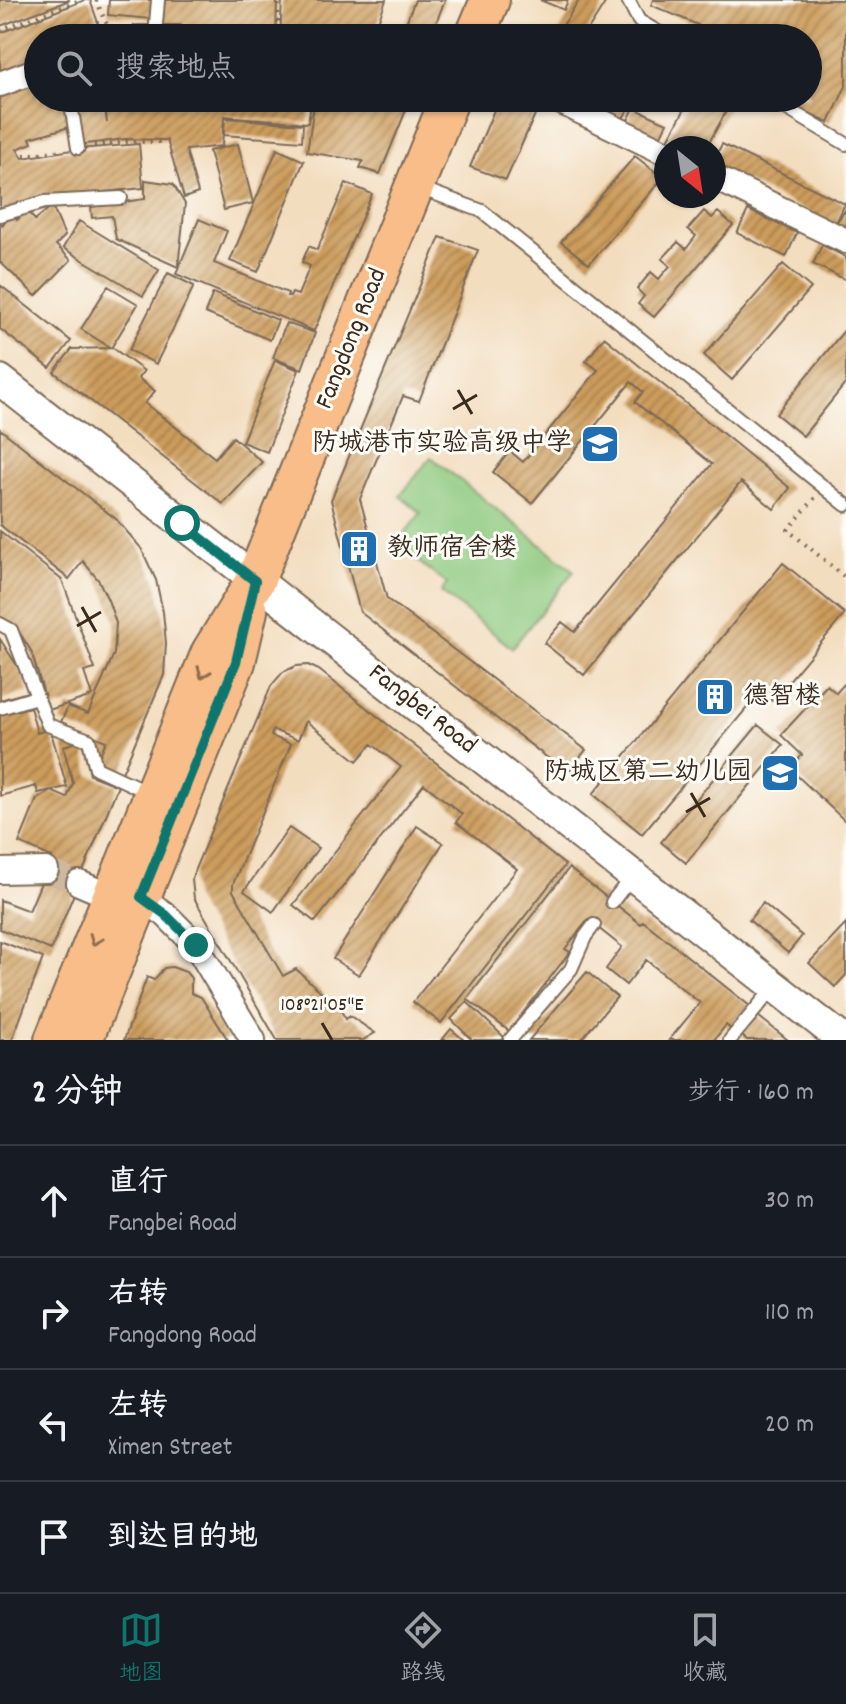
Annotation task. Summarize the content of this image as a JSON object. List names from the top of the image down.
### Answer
{
  "streets": {
    "main road": ["Fangdong Road"],
    "street": ["Fangbei Road"]
  },
  "crossings": [
    ["Fangdong Road", "Fangbei Road"]
  ],
  "places": {
    "school or university": ["防城港市实验高级中学", "防城区第二幼儿园"],
    "building": ["教师宿舍楼", "德智楼"]
  },
  "north": "bottom right",
  "page": {
    "search": "搜索地点",
    "heading": ["2 分钟", "步行 · 160 m"],
    "list": [
      ["直行", "Fangbei Road", "30 m"],
      ["右转", "Fangdong Road", "110 m"],
      ["左转", "Ximen Street", "20 m"],
      "到达目的地"
    ],
    "nav": ["地图", "路线", "收藏"]
  },
  "coordinates": ["108°21'05\"E"]
}
